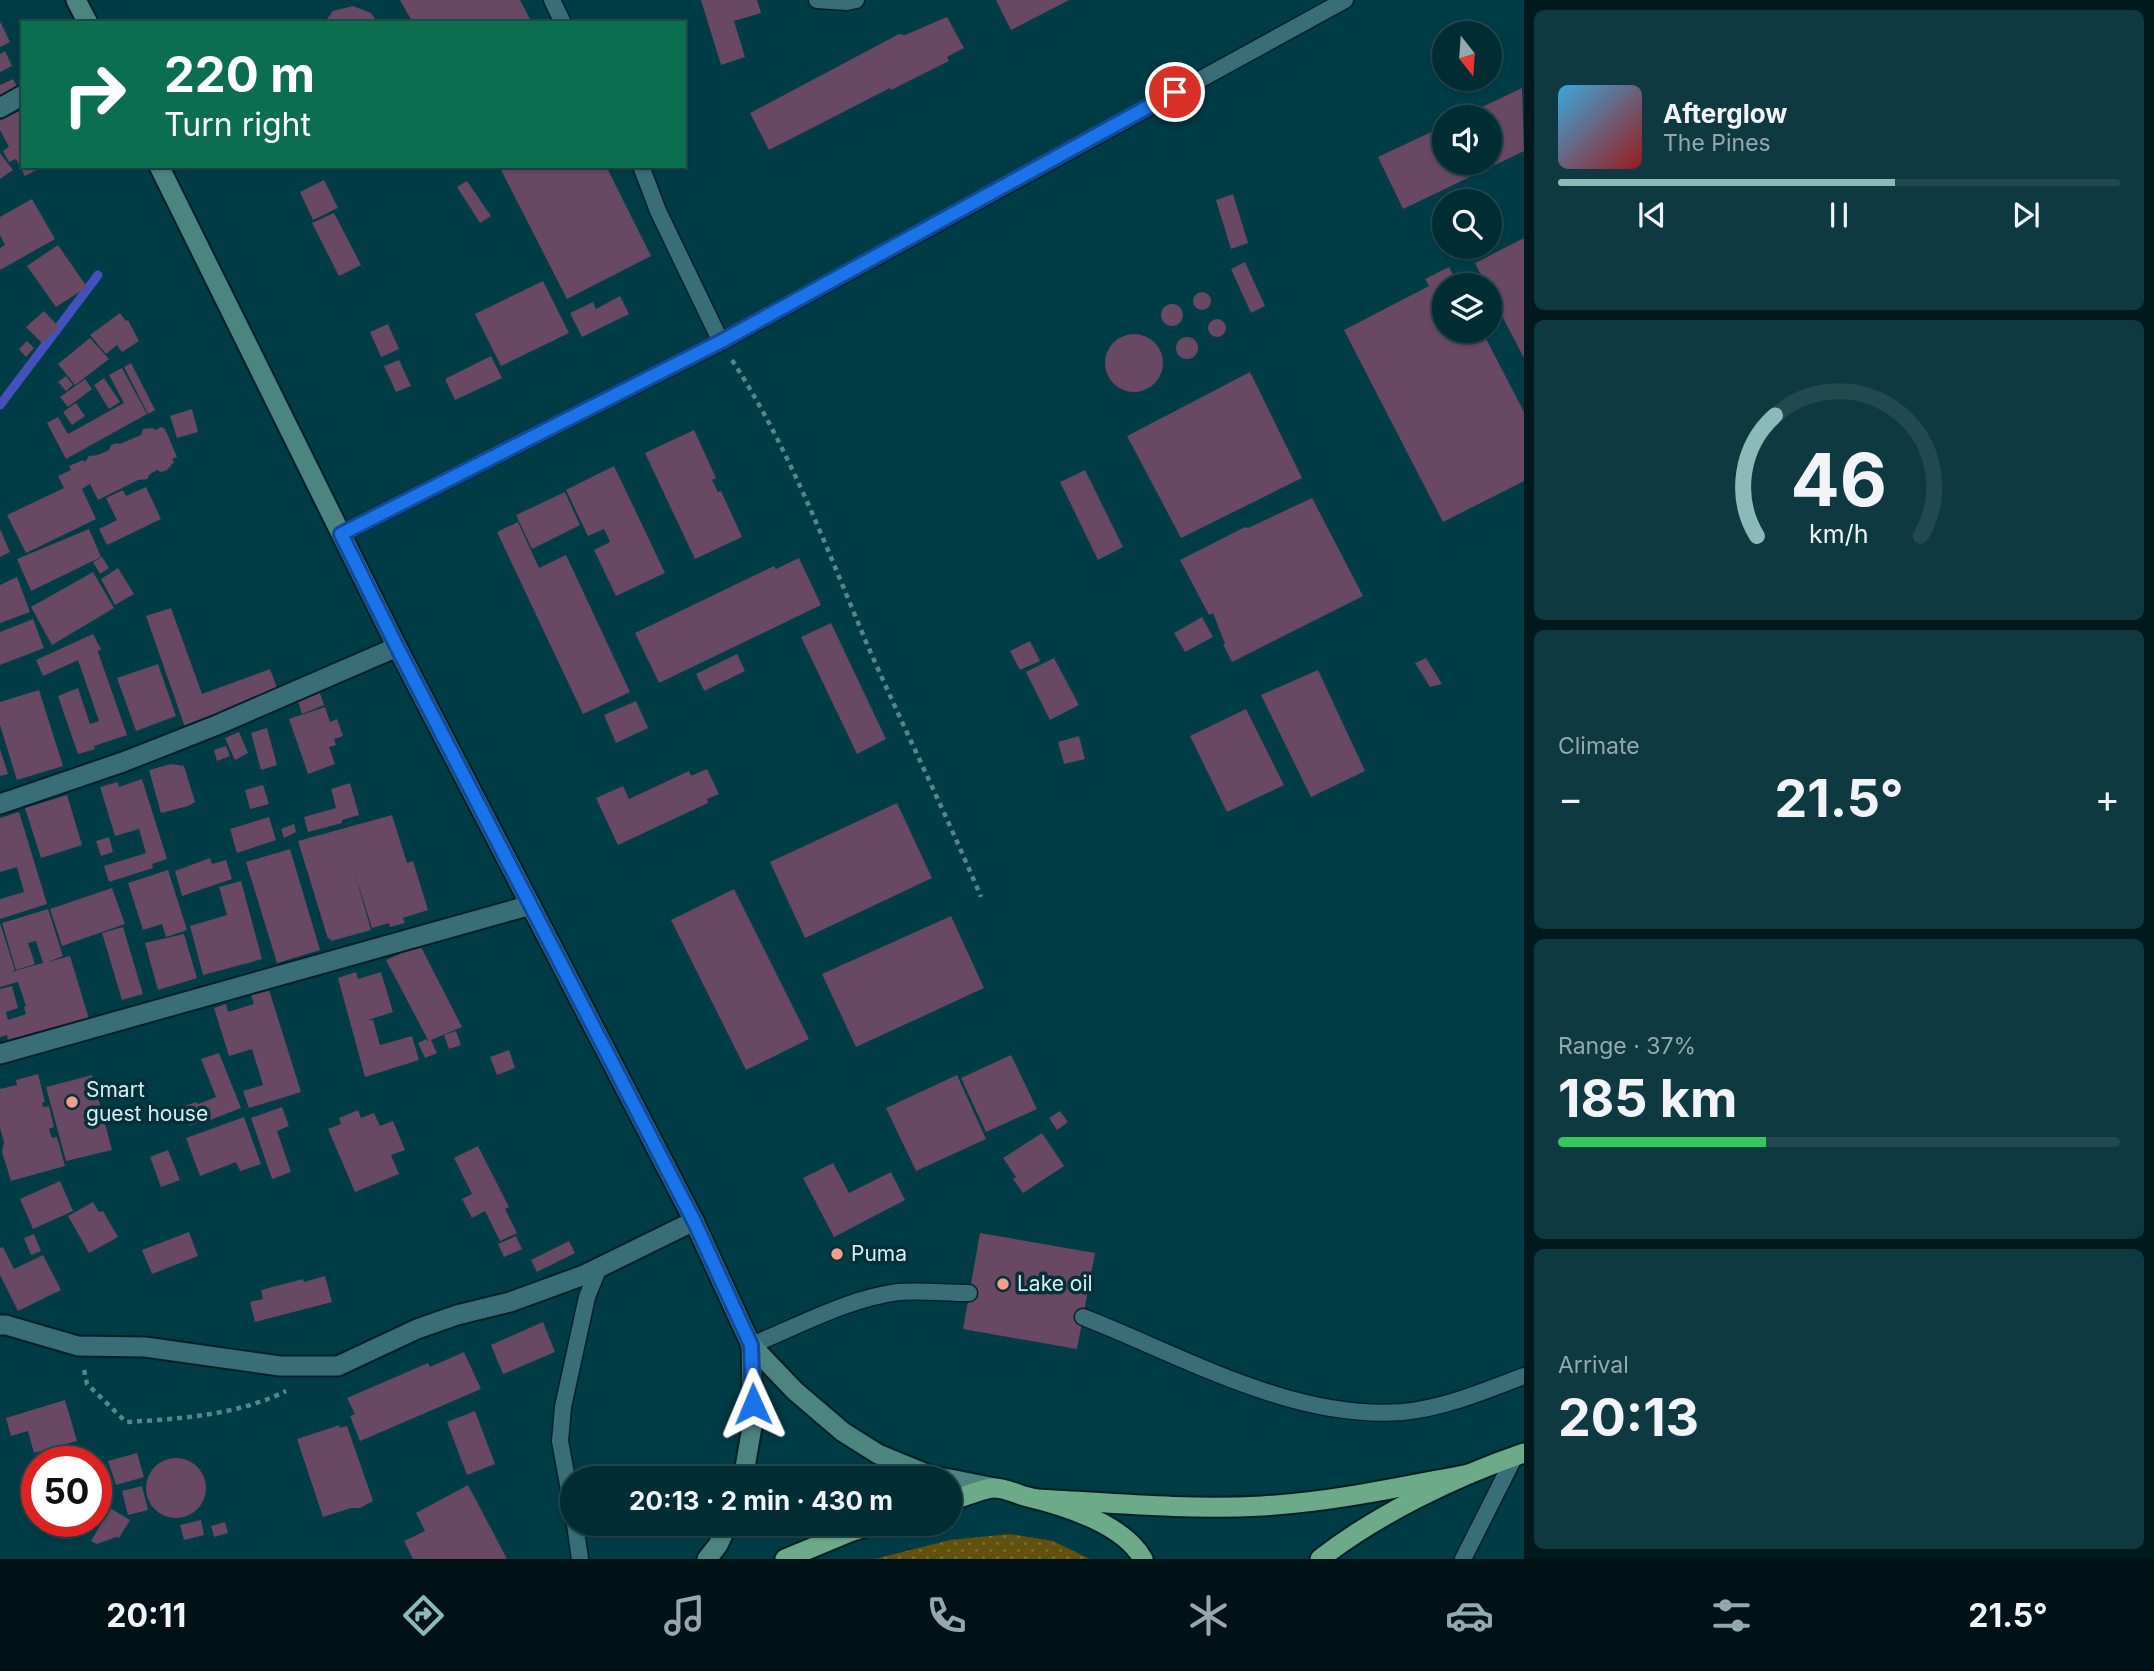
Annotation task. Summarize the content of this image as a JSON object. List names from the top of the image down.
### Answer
{
  "places": ["Smart guest house", "Puma", "Lake oil"],
  "north": "bottom",
  "page": {
    "turn": ["220 m", "Turn right"],
    "song": ["Afterglow", "The Pines"],
    "tile": [
      "Climate",
      ["Range · 37%", "185 km"],
      ["Arrival", "20:13"]
    ],
    "heat": ["−", "21.5°", "+"],
    "limit": "50",
    "trip": "20:13 · 2 min · 430 m",
    "tabs": ["20:11", "21.5°"],
    "gauge": ["46", "km/h"]
  }
}
